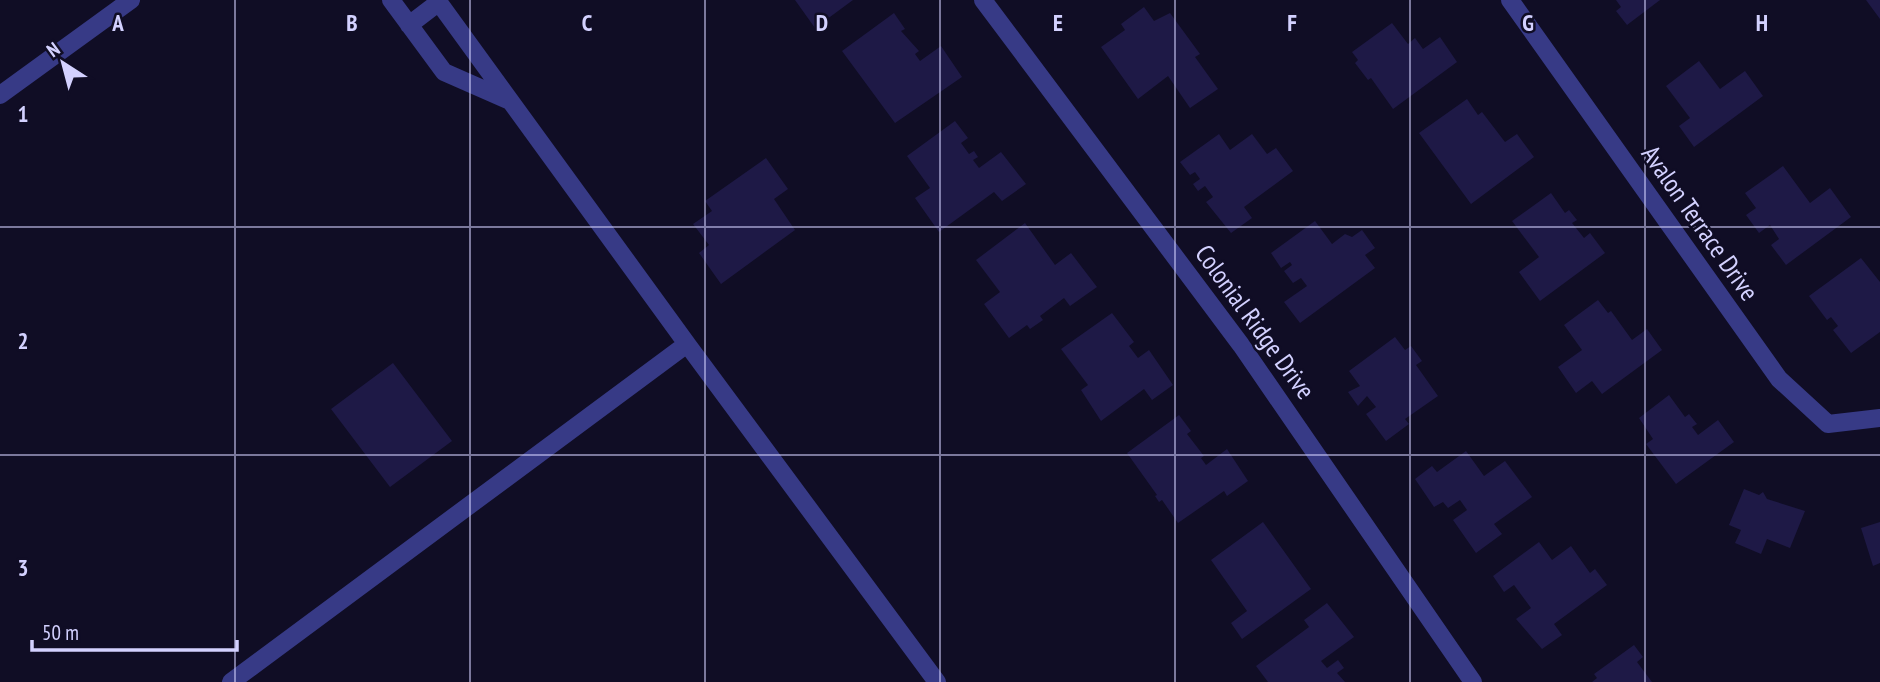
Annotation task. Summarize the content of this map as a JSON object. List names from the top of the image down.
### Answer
{
  "streets": {
    "street": ["Avalon Terrace Drive", "Colonial Ridge Drive"]
  },
  "scale_bar": "50 m",
  "north": "top left",
  "grid": {
    "columns": [
      "A",
      "B",
      "C",
      "D",
      "E",
      "F",
      "G",
      "H"
    ],
    "rows": ["1", "2", "3"]
  }
}
